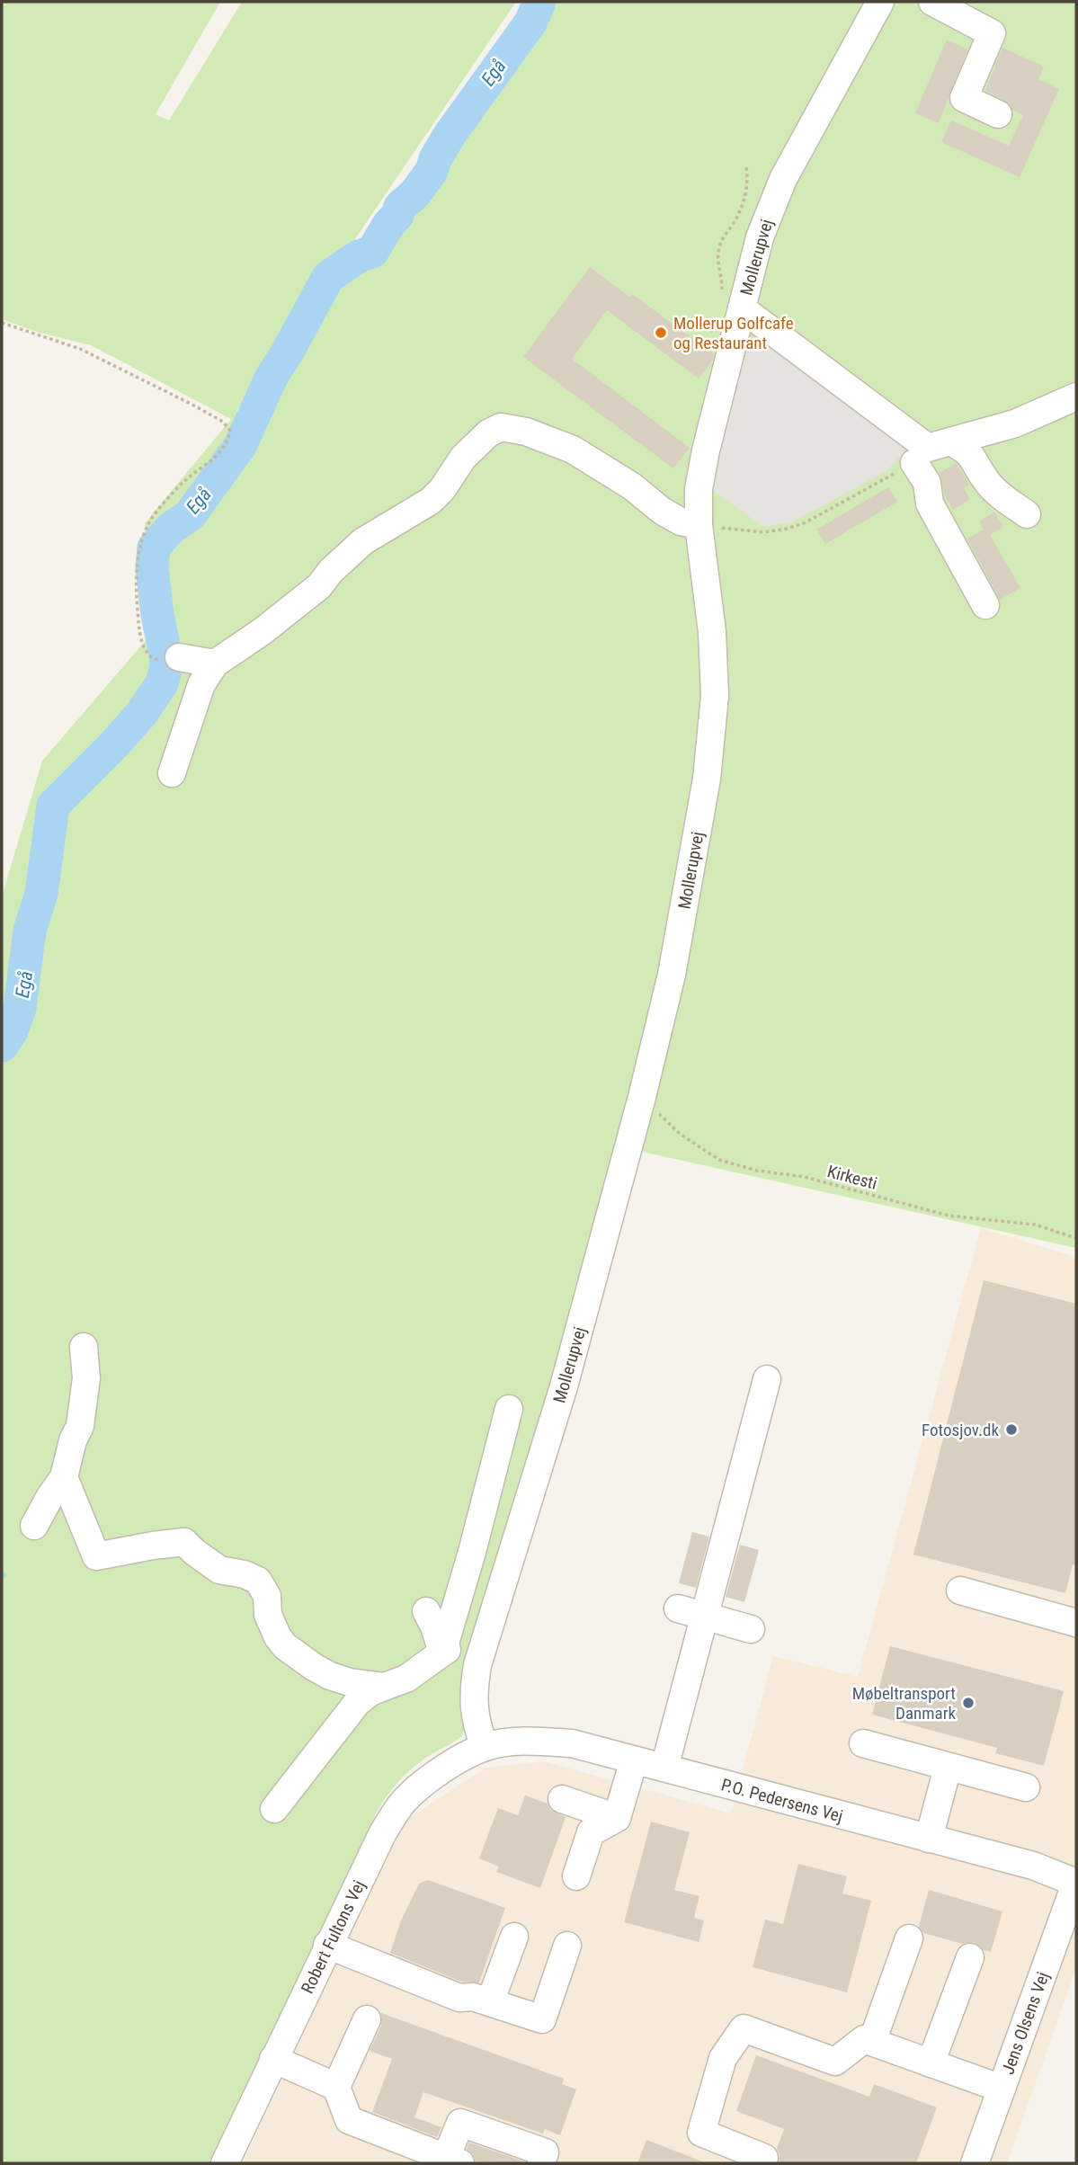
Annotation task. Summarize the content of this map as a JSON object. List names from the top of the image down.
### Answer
{
  "streets": {
    "street": [
      "Mollerupvej",
      "P.O. Pedersens Vej",
      "Robert Fultons Vej",
      "Jens Olsens Vej"
    ],
    "path": ["Kirkesti"]
  },
  "crossings": [
    ["Mollerupvej", "Kirkesti"],
    ["Mollerupvej", "P.O. Pedersens Vej"],
    ["Mollerupvej", "Robert Fultons Vej"],
    ["P.O. Pedersens Vej", "Robert Fultons Vej"],
    ["P.O. Pedersens Vej", "Jens Olsens Vej"]
  ],
  "water": ["Egå"],
  "places": ["Mollerup Golfcafe og Restaurant", "Fotosjov.dk", "Møbeltransport Danmark"]
}
